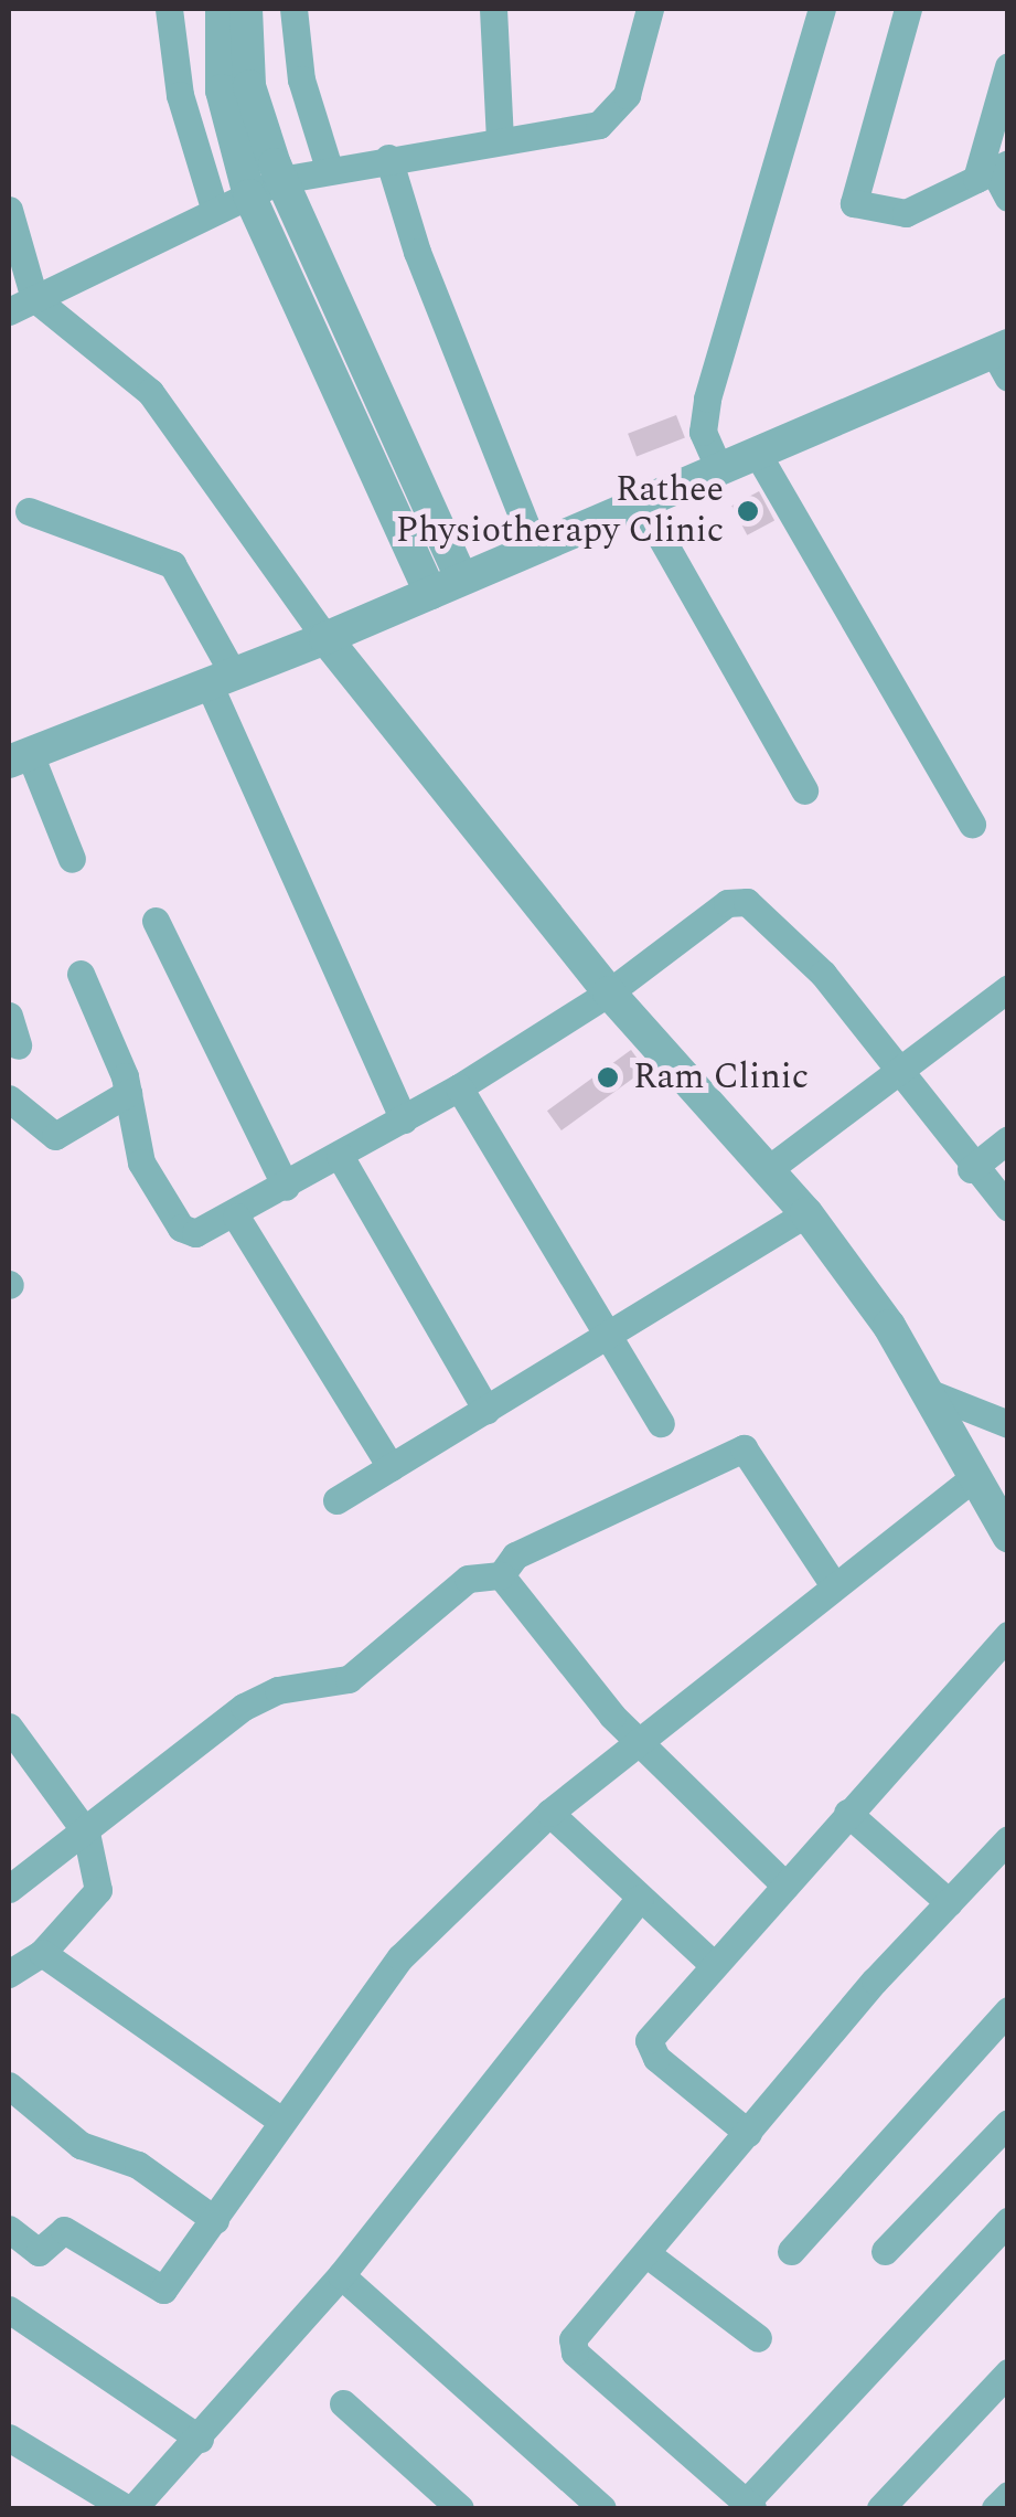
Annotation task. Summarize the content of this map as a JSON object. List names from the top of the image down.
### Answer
{
  "places": ["Rathee Physiotherapy Clinic", "Ram Clinic"]
}
